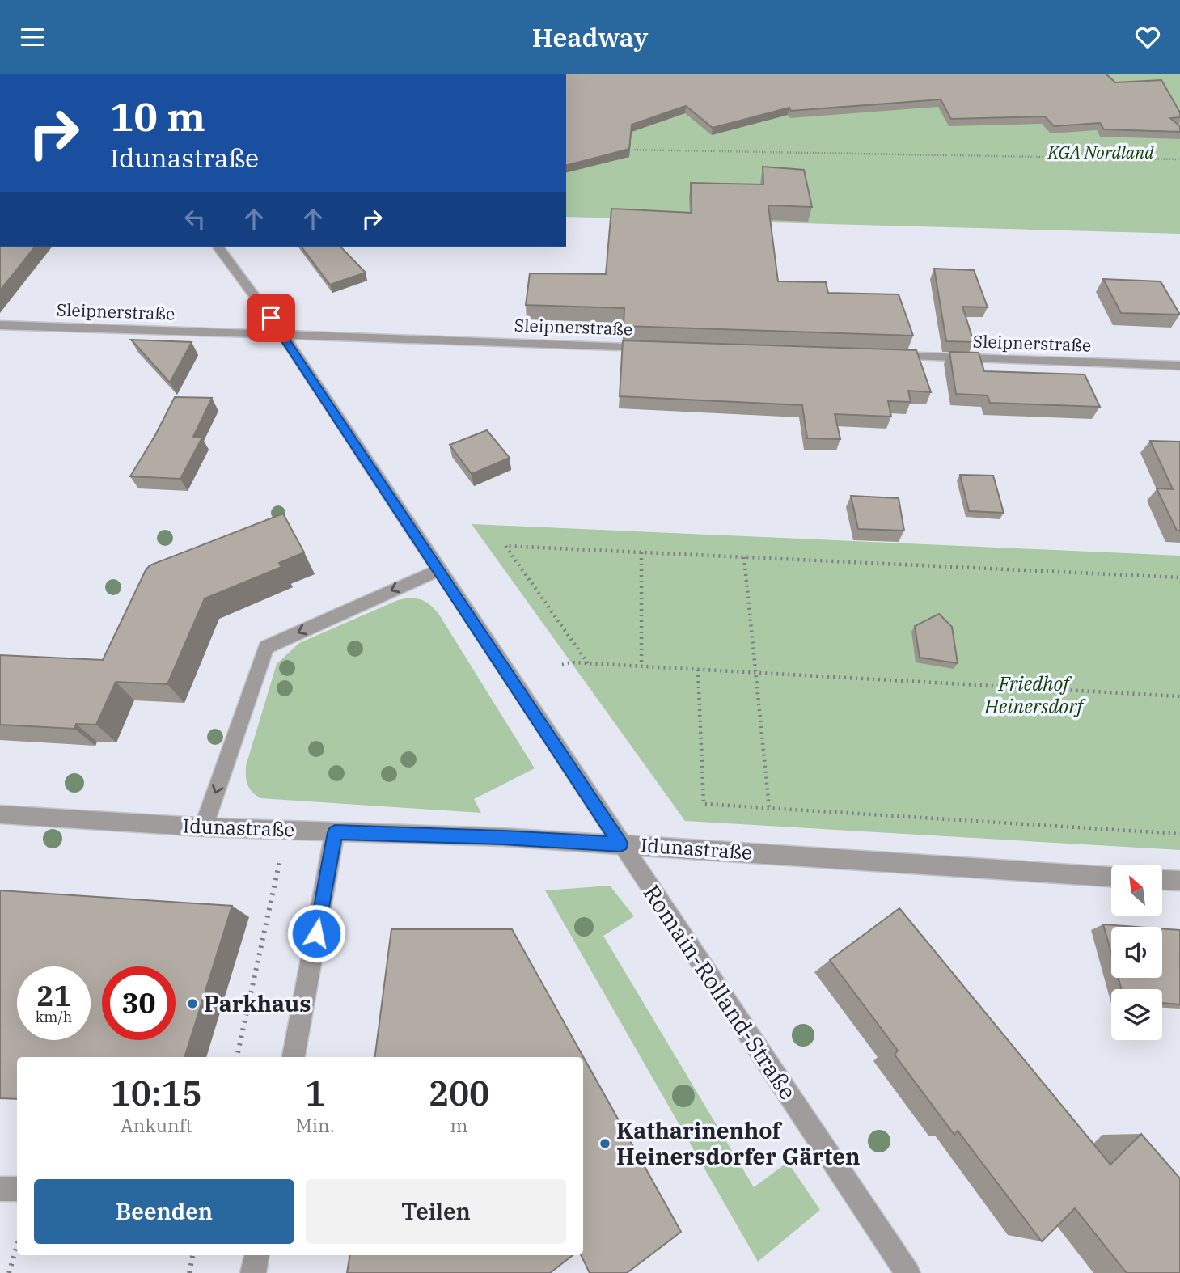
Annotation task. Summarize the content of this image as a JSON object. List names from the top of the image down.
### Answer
{
  "streets": {
    "street": ["Sleipnerstraße", "Idunastraße", "Romain-Rolland-Straße"]
  },
  "crossings": [
    ["Sleipnerstraße", "Romain-Rolland-Straße"],
    ["Idunastraße", "Romain-Rolland-Straße"]
  ],
  "parks": ["KGA Nordland", "Friedhof Heinersdorf"],
  "places": ["Parkhaus", "Katharinenhof Heinersdorfer Gärten"],
  "north": "top left",
  "page": {
    "header": "Headway",
    "turn": ["10 m", "Idunastraße"],
    "speed": "21 km/h",
    "limit": "30",
    "eta": [
      "10:15",
      "Ankunft",
      "1",
      "Min.",
      "200",
      "m"
    ],
    "buttons": ["Beenden", "Teilen"]
  }
}
